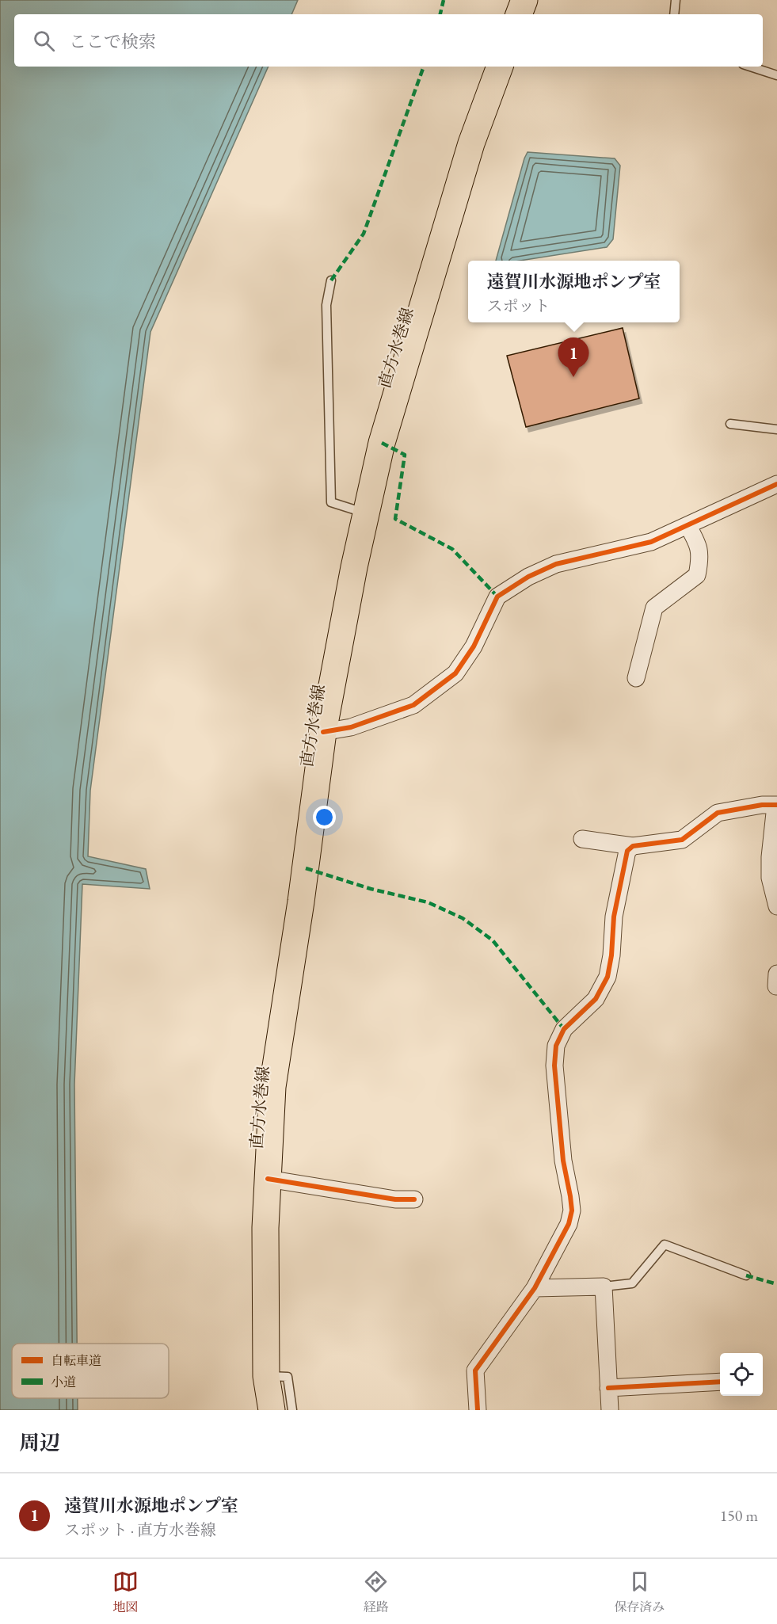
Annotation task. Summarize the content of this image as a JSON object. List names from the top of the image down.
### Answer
{
  "streets": {
    "main road": ["直方水巻線"]
  },
  "legend": ["自転車道", "小道"],
  "page": {
    "search": "ここで検索",
    "popup": ["遠賀川水源地ポンプ室", "スポット"],
    "pins": "1",
    "heading": "周辺",
    "list": [
      {
        "mark": "1",
        "name": "遠賀川水源地ポンプ室",
        "note": "スポット · 直方水巻線",
        "value": "150 m"
      }
    ],
    "nav": ["地図", "経路", "保存済み"]
  }
}
